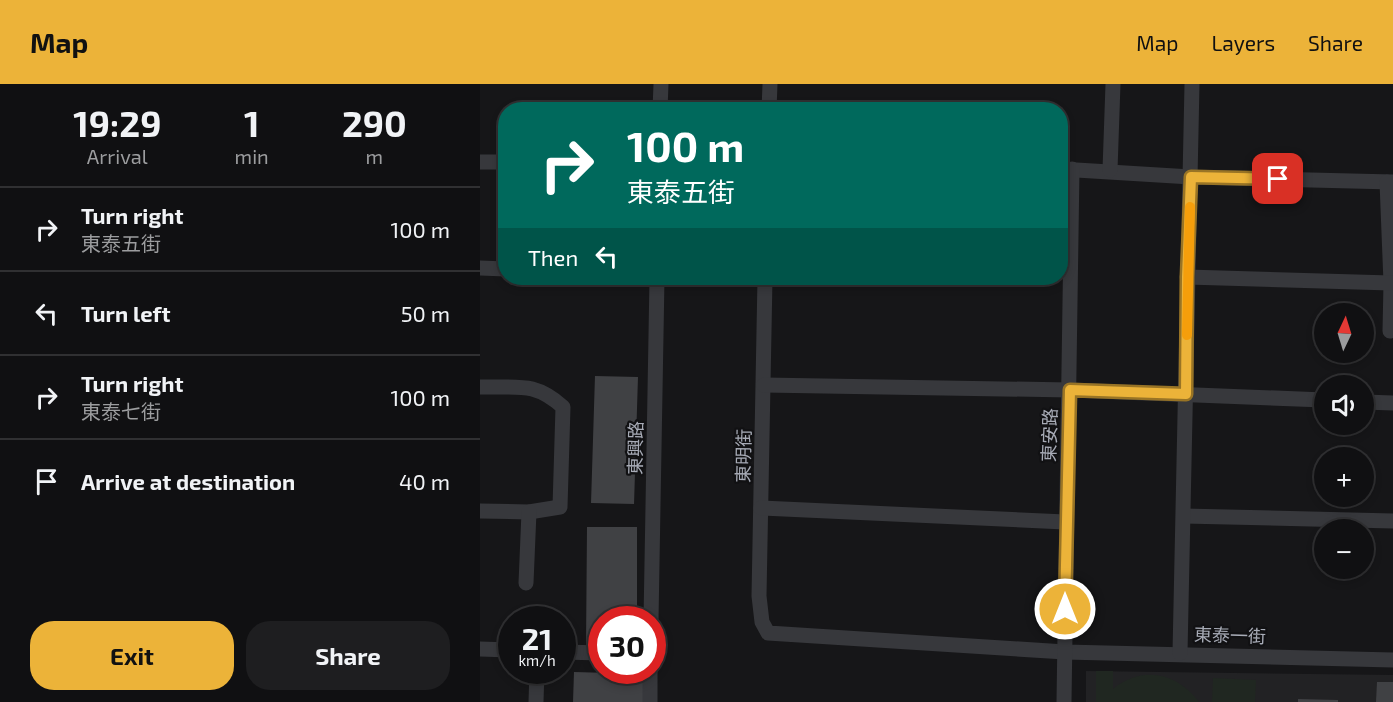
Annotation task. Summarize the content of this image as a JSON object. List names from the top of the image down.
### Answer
{
  "streets": {
    "street": [
      "東安路",
      "東興路",
      "東明街",
      "東泰一街"
    ]
  },
  "crossings": [
    ["東安路", "東泰一街"],
    ["東明街", "東泰一街"]
  ],
  "north": "top",
  "page": {
    "header": "Map",
    "nav": ["Map", "Layers", "Share"],
    "eta": [
      "19:29",
      "Arrival",
      "1",
      "min",
      "290",
      "m"
    ],
    "turn": ["100 m", "東泰五街"],
    "list": [
      {
        "name": "Turn right",
        "note": "東泰五街",
        "value": "100 m"
      },
      {
        "name": "Turn left",
        "value": "50 m"
      },
      {
        "name": "Turn right",
        "note": "東泰七街",
        "value": "100 m"
      },
      {
        "name": "Arrive at destination",
        "value": "40 m"
      }
    ],
    "then": "Then",
    "map_buttons": ["+", "−"],
    "speed": "21 km/h",
    "limit": "30",
    "buttons": ["Exit", "Share"]
  }
}
